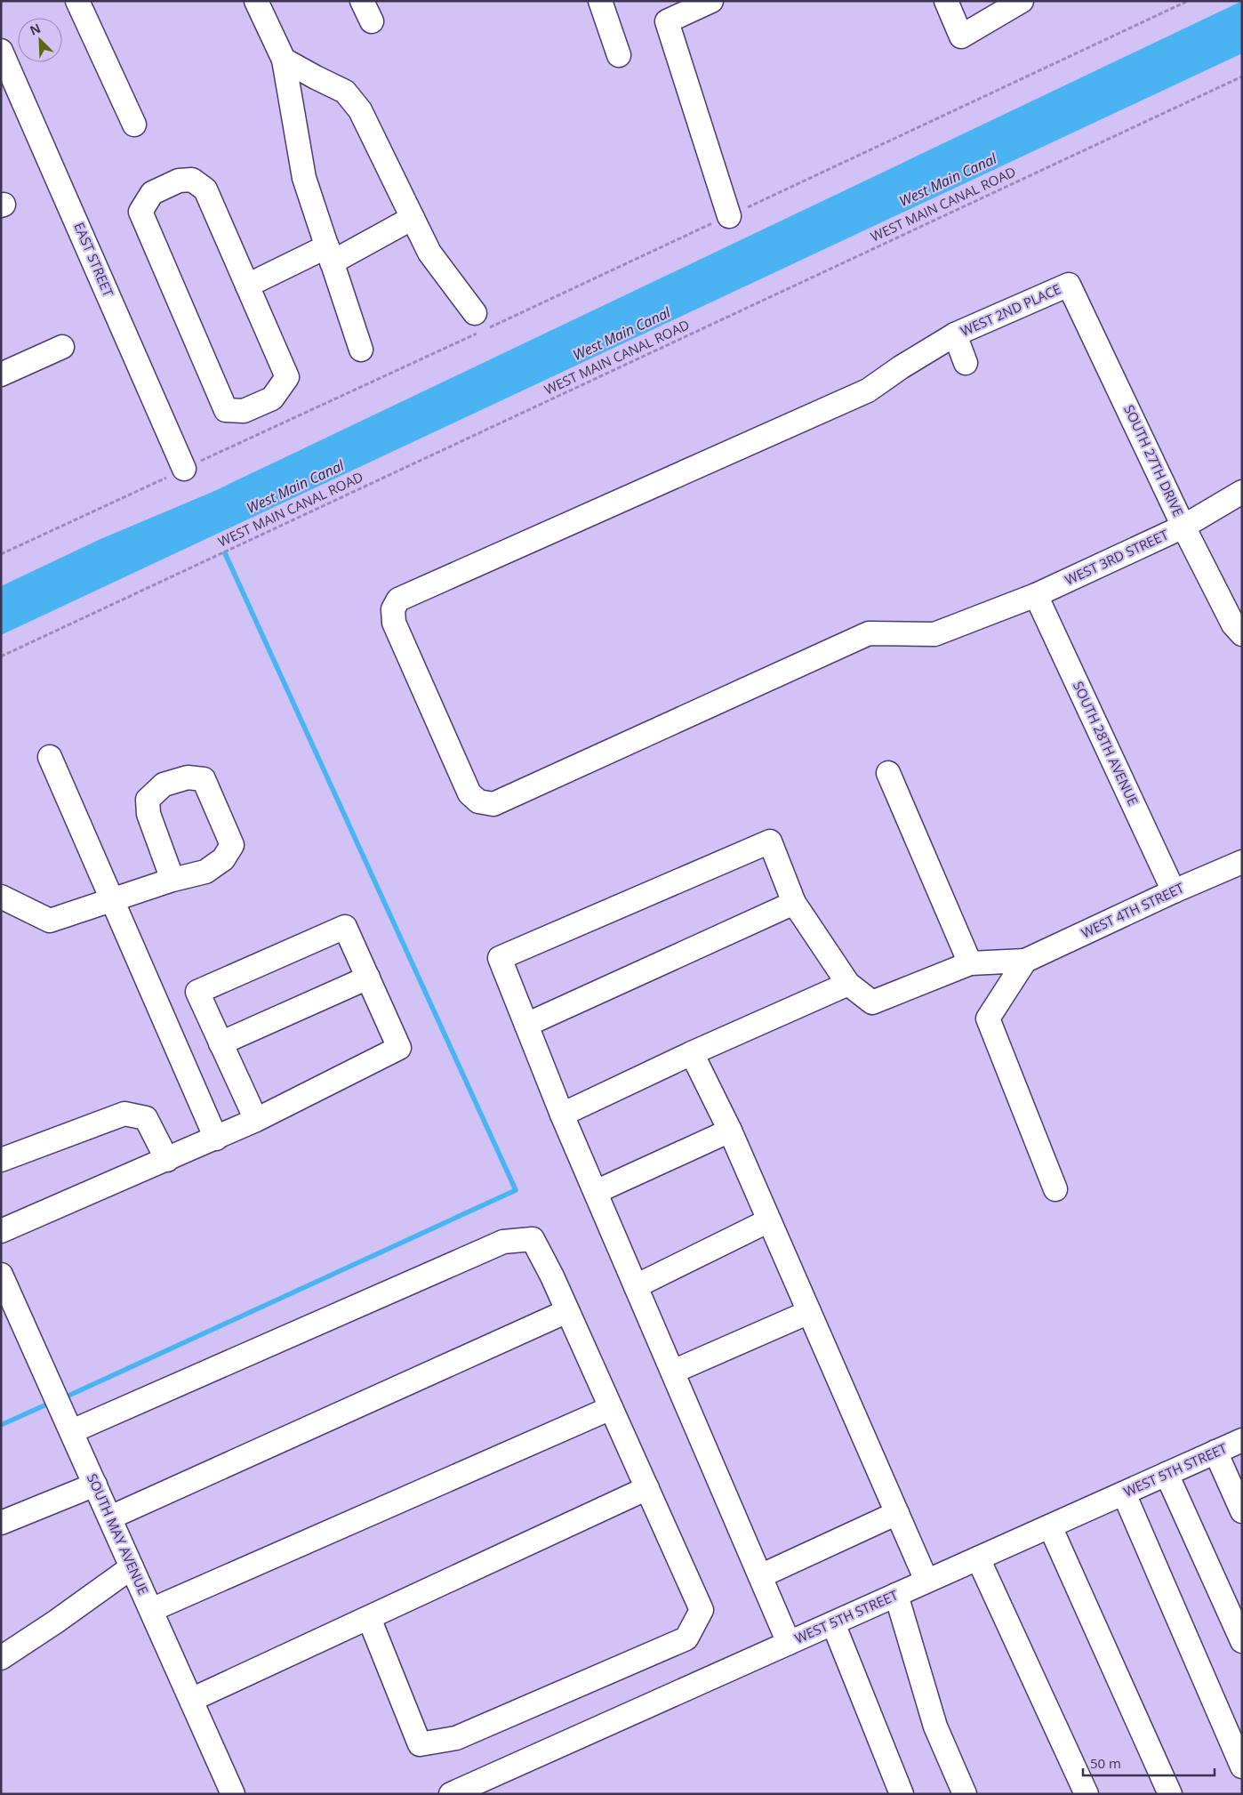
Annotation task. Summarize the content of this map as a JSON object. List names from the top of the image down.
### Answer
{
  "streets": {
    "street": [
      "EAST STREET",
      "WEST 2ND PLACE",
      "SOUTH 27TH DRIVE",
      "WEST 3RD STREET",
      "SOUTH 28TH AVENUE",
      "WEST 4TH STREET",
      "WEST 5TH STREET",
      "SOUTH MAY AVENUE"
    ],
    "path": ["WEST MAIN CANAL ROAD"]
  },
  "crossings": [
    ["WEST 2ND PLACE", "SOUTH 27TH DRIVE"],
    ["WEST 2ND PLACE", "WEST 3RD STREET"],
    ["SOUTH 27TH DRIVE", "WEST 3RD STREET"],
    ["WEST 3RD STREET", "SOUTH 28TH AVENUE"],
    ["SOUTH 28TH AVENUE", "WEST 4TH STREET"]
  ],
  "water": ["West Main Canal"],
  "scale_bar": "50 m",
  "north": "top left"
}
